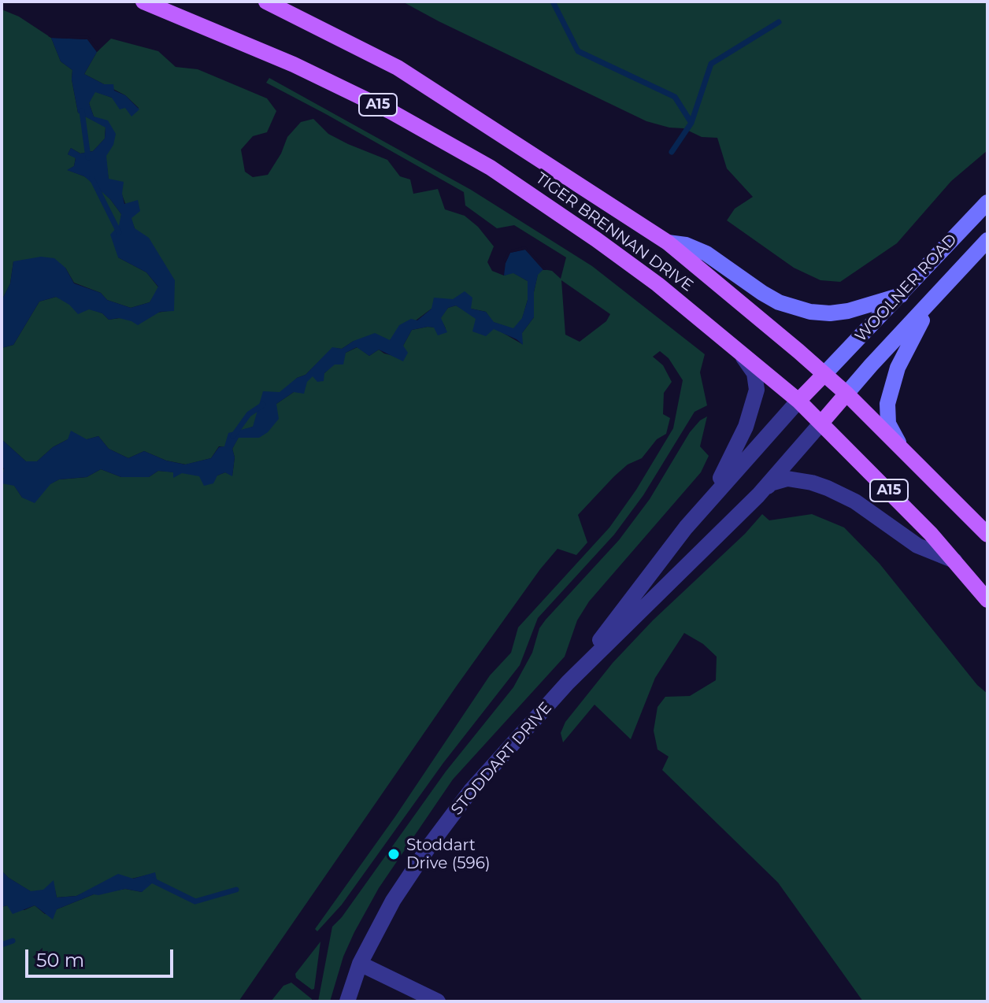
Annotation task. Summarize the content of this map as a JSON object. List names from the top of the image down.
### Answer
{
  "streets": {
    "main road": ["A15", "TIGER BRENNAN DRIVE", "WOOLNER ROAD"],
    "street": ["STODDART DRIVE"]
  },
  "crossings": [
    ["TIGER BRENNAN DRIVE", "WOOLNER ROAD"],
    ["TIGER BRENNAN DRIVE", "STODDART DRIVE"]
  ],
  "places": ["Stoddart Drive (596)"],
  "scale_bar": "50 m"
}
